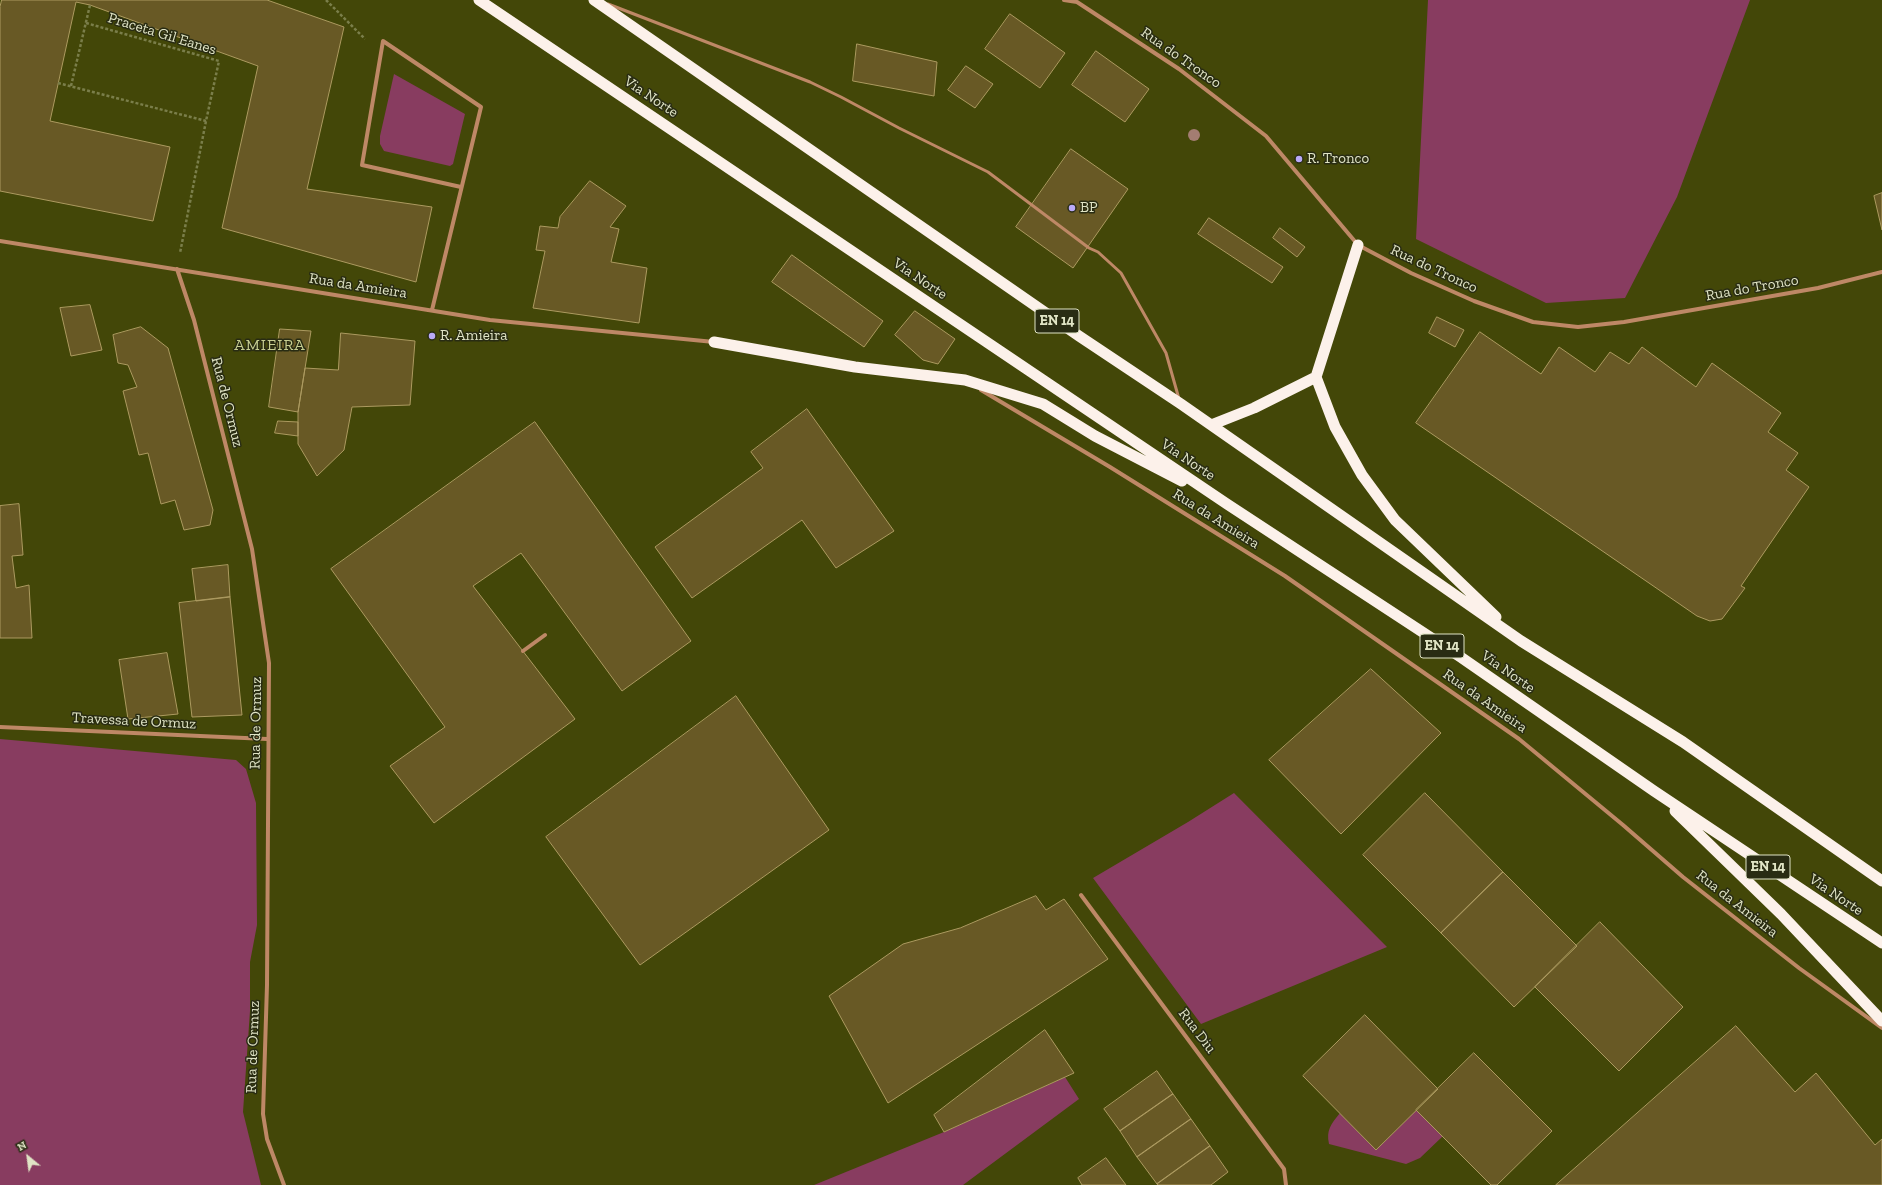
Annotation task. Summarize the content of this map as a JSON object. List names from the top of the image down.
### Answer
{
  "streets": {
    "highway": ["Via Norte", "EN 14"],
    "street": [
      "Rua do Tronco",
      "Rua da Amieira",
      "Rua de Ormuz",
      "Travessa de Ormuz",
      "Rua Diu"
    ],
    "path": ["Praceta Gil Eanes"]
  },
  "crossings": [
    ["Praceta Gil Eanes", "Rua da Amieira"],
    ["Praceta Gil Eanes", "Rua de Ormuz"],
    ["Rua da Amieira", "Rua de Ormuz"],
    ["Rua de Ormuz", "Travessa de Ormuz"]
  ],
  "districts": ["AMIEIRA"],
  "places": ["R. Tronco", "BP", "R. Amieira"],
  "north": "top left"
}
